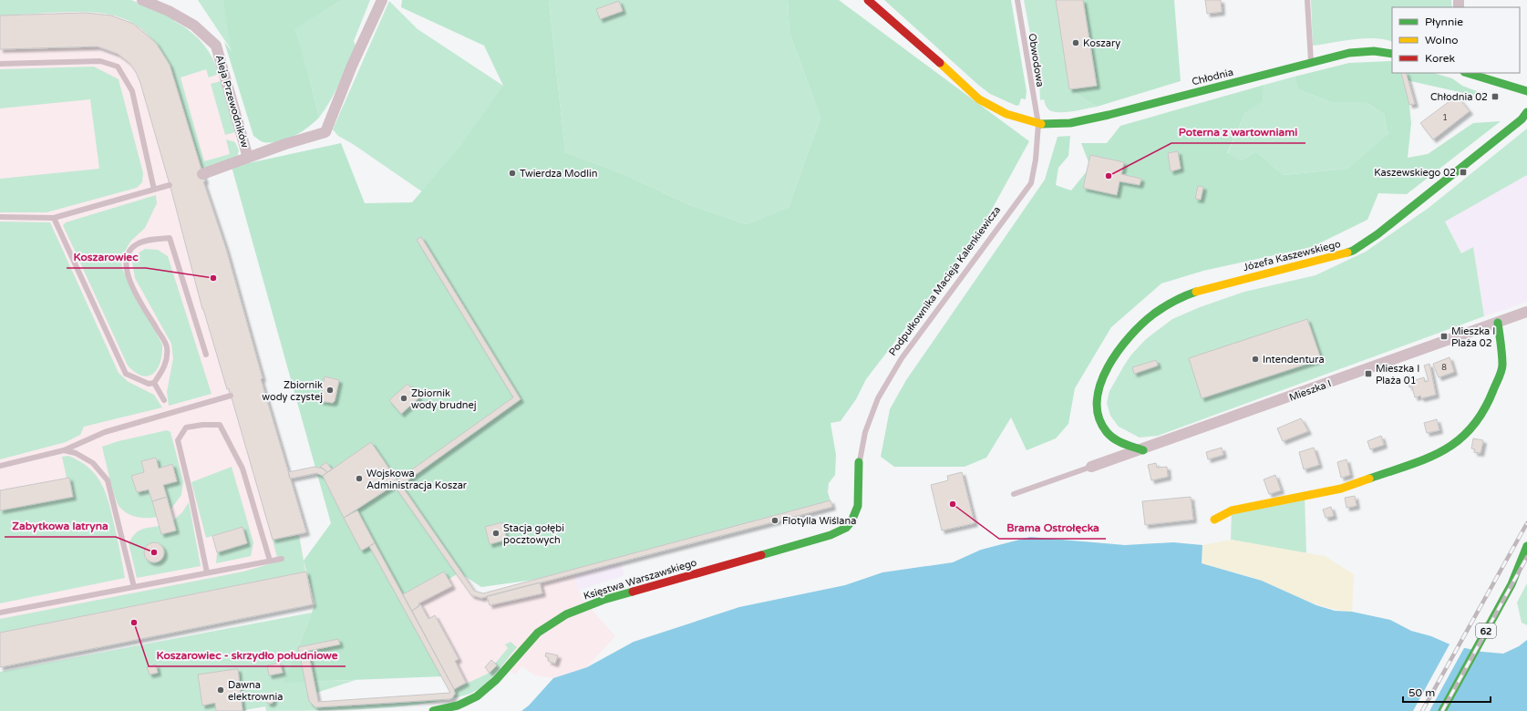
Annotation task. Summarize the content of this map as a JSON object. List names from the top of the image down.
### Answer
{
  "streets": {
    "street": [
      "Chłodnia",
      "Aleja Przewodników",
      "Józefa Kaszewskiego",
      "Podpułkownika Macieja Kalenkiewicza",
      "Mieszka I",
      "Księstwa Warszawskiego",
      "62"
    ],
    "lane": ["Obwodowa"]
  },
  "crossings": [
    ["Obwodowa", "Chłodnia"],
    ["Obwodowa", "Podpułkownika Macieja Kalenkiewicza"],
    ["Chłodnia", "Podpułkownika Macieja Kalenkiewicza"],
    ["Józefa Kaszewskiego", "Mieszka I"],
    ["Podpułkownika Macieja Kalenkiewicza", "Księstwa Warszawskiego"]
  ],
  "places": {
    "other": [
      "Koszary",
      "Twierdza Modlin",
      "Poterna z wartowniami",
      "Koszarowiec",
      "Intendentura",
      "Zbiornik wody czystej",
      "Zbiornik wody brudnej",
      "Wojskowa Administracja Koszar",
      "Brama Ostrołęcka",
      "Flotylla Wiślana",
      "Stacja gołębi pocztowych",
      "Zabytkowa latryna",
      "Koszarowiec - skrzydło południowe",
      "Dawna elektrownia"
    ],
    "transit": [
      "Chłodnia 02",
      "Kaszewskiego 02",
      "Mieszka I Plaża 02",
      "Mieszka I Plaża 01"
    ]
  },
  "house_numbers": ["1", "8"],
  "legend": ["Płynnie", "Wolno", "Korek"],
  "scale_bar": "50 m"
}
